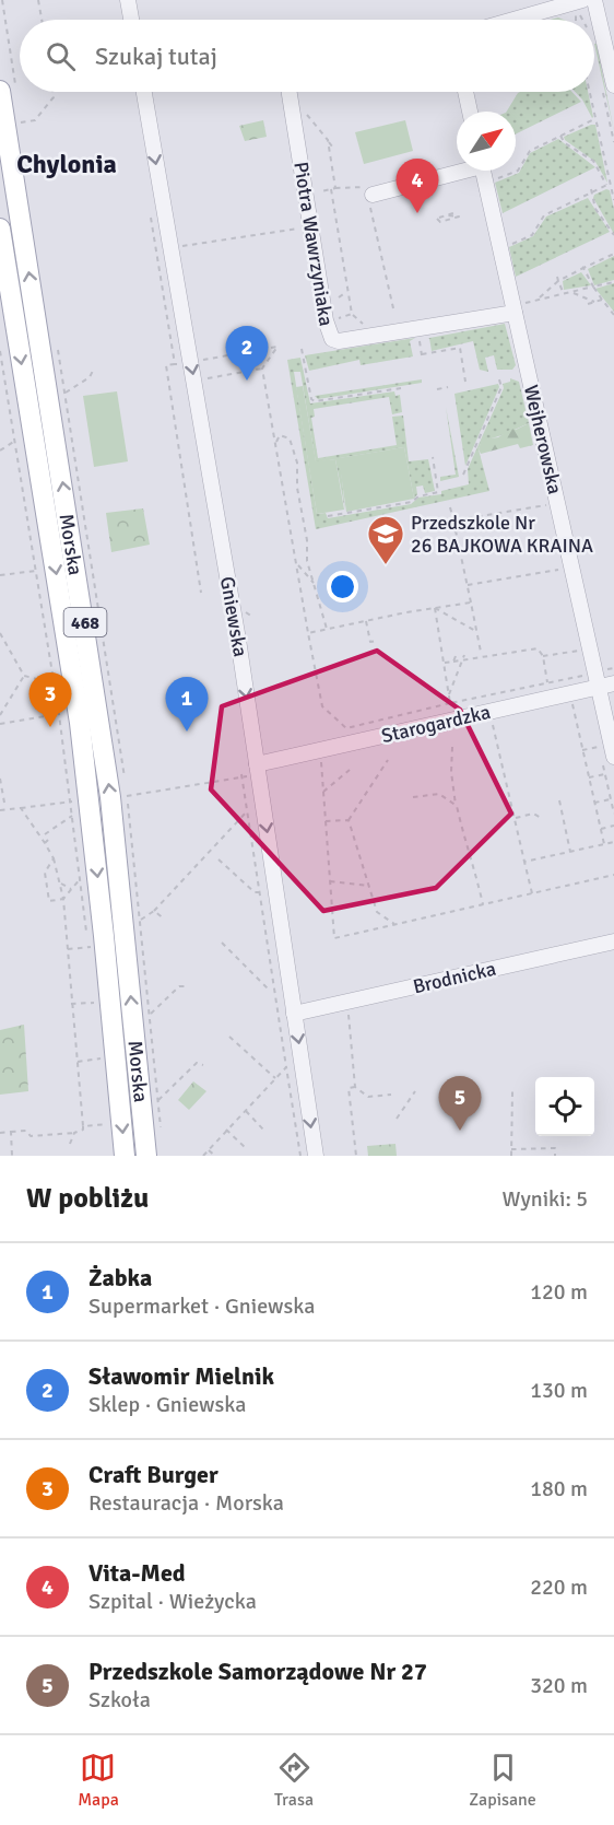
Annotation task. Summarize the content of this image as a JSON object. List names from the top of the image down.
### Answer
{
  "streets": {
    "main road": ["Morska", "468"],
    "street": [
      "Piotra Wawrzyniaka",
      "Wejherowska",
      "Gniewska",
      "Starogardzka",
      "Brodnicka"
    ]
  },
  "crossings": [
    ["Piotra Wawrzyniaka", "Wejherowska"],
    ["Wejherowska", "Starogardzka"],
    ["Gniewska", "Starogardzka"],
    ["Gniewska", "Brodnicka"]
  ],
  "one_way": ["Gniewska"],
  "districts": ["Chylonia"],
  "places": {
    "school or university": ["Przedszkole Nr 26 BAJKOWA KRAINA"]
  },
  "north": "top right",
  "page": {
    "search": "Szukaj tutaj",
    "pins": [
      "4",
      "2",
      "3",
      "1",
      "5"
    ],
    "heading": ["W pobliżu", "Wyniki: 5"],
    "list": [
      {
        "mark": "1",
        "name": "Żabka",
        "note": "Supermarket · Gniewska",
        "value": "120 m"
      },
      {
        "mark": "2",
        "name": "Sławomir Mielnik",
        "note": "Sklep · Gniewska",
        "value": "130 m"
      },
      {
        "mark": "3",
        "name": "Craft Burger",
        "note": "Restauracja · Morska",
        "value": "180 m"
      },
      {
        "mark": "4",
        "name": "Vita-Med",
        "note": "Szpital · Wieżycka",
        "value": "220 m"
      },
      {
        "mark": "5",
        "name": "Przedszkole Samorządowe Nr 27",
        "note": "Szkoła",
        "value": "320 m"
      }
    ],
    "nav": ["Mapa", "Trasa", "Zapisane"]
  }
}
